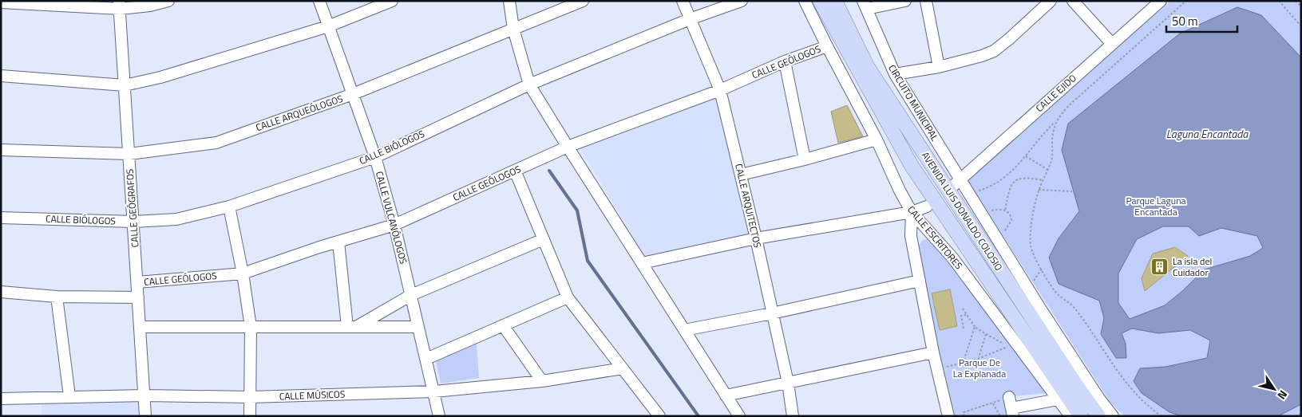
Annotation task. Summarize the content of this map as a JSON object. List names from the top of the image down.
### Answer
{
  "streets": {
    "main road": ["AVENIDA LUIS DONALDO COLOSIO"],
    "street": [
      "CALLE GEÓLOGOS",
      "CALLE EJIDO",
      "CIRCUITO MUNICIPAL",
      "CALLE ARQUEÓLOGOS",
      "CALLE BIÓLOGOS",
      "CALLE ARQUITECTOS",
      "CALLE GEÓGRAFOS",
      "CALLE VULCANÓLOGOS",
      "CALLE ESCRITORES",
      "CALLE MÚSICOS"
    ]
  },
  "crossings": [
    ["CALLE GEÓLOGOS", "CALLE ARQUITECTOS"],
    ["CALLE GEÓLOGOS", "CALLE GEÓGRAFOS"],
    ["CALLE GEÓLOGOS", "CALLE VULCANÓLOGOS"],
    ["CALLE GEÓLOGOS", "CALLE ESCRITORES"],
    ["CALLE EJIDO", "CIRCUITO MUNICIPAL"],
    ["CALLE EJIDO", "AVENIDA LUIS DONALDO COLOSIO"],
    ["CIRCUITO MUNICIPAL", "AVENIDA LUIS DONALDO COLOSIO"],
    ["CALLE ARQUEÓLOGOS", "CALLE GEÓGRAFOS"],
    ["CALLE ARQUEÓLOGOS", "CALLE VULCANÓLOGOS"],
    ["CALLE BIÓLOGOS", "CALLE ARQUITECTOS"],
    ["CALLE BIÓLOGOS", "CALLE GEÓGRAFOS"],
    ["CALLE BIÓLOGOS", "CALLE VULCANÓLOGOS"],
    ["CALLE GEÓGRAFOS", "CALLE MÚSICOS"],
    ["CALLE VULCANÓLOGOS", "CALLE MÚSICOS"]
  ],
  "water": ["Laguna Encantada"],
  "parks": ["Parque Laguna Encantada", "Parque De La Explanada"],
  "places": {
    "building": ["La isla del Cuidador"]
  },
  "scale_bar": "50 m",
  "north": "bottom right"
}
